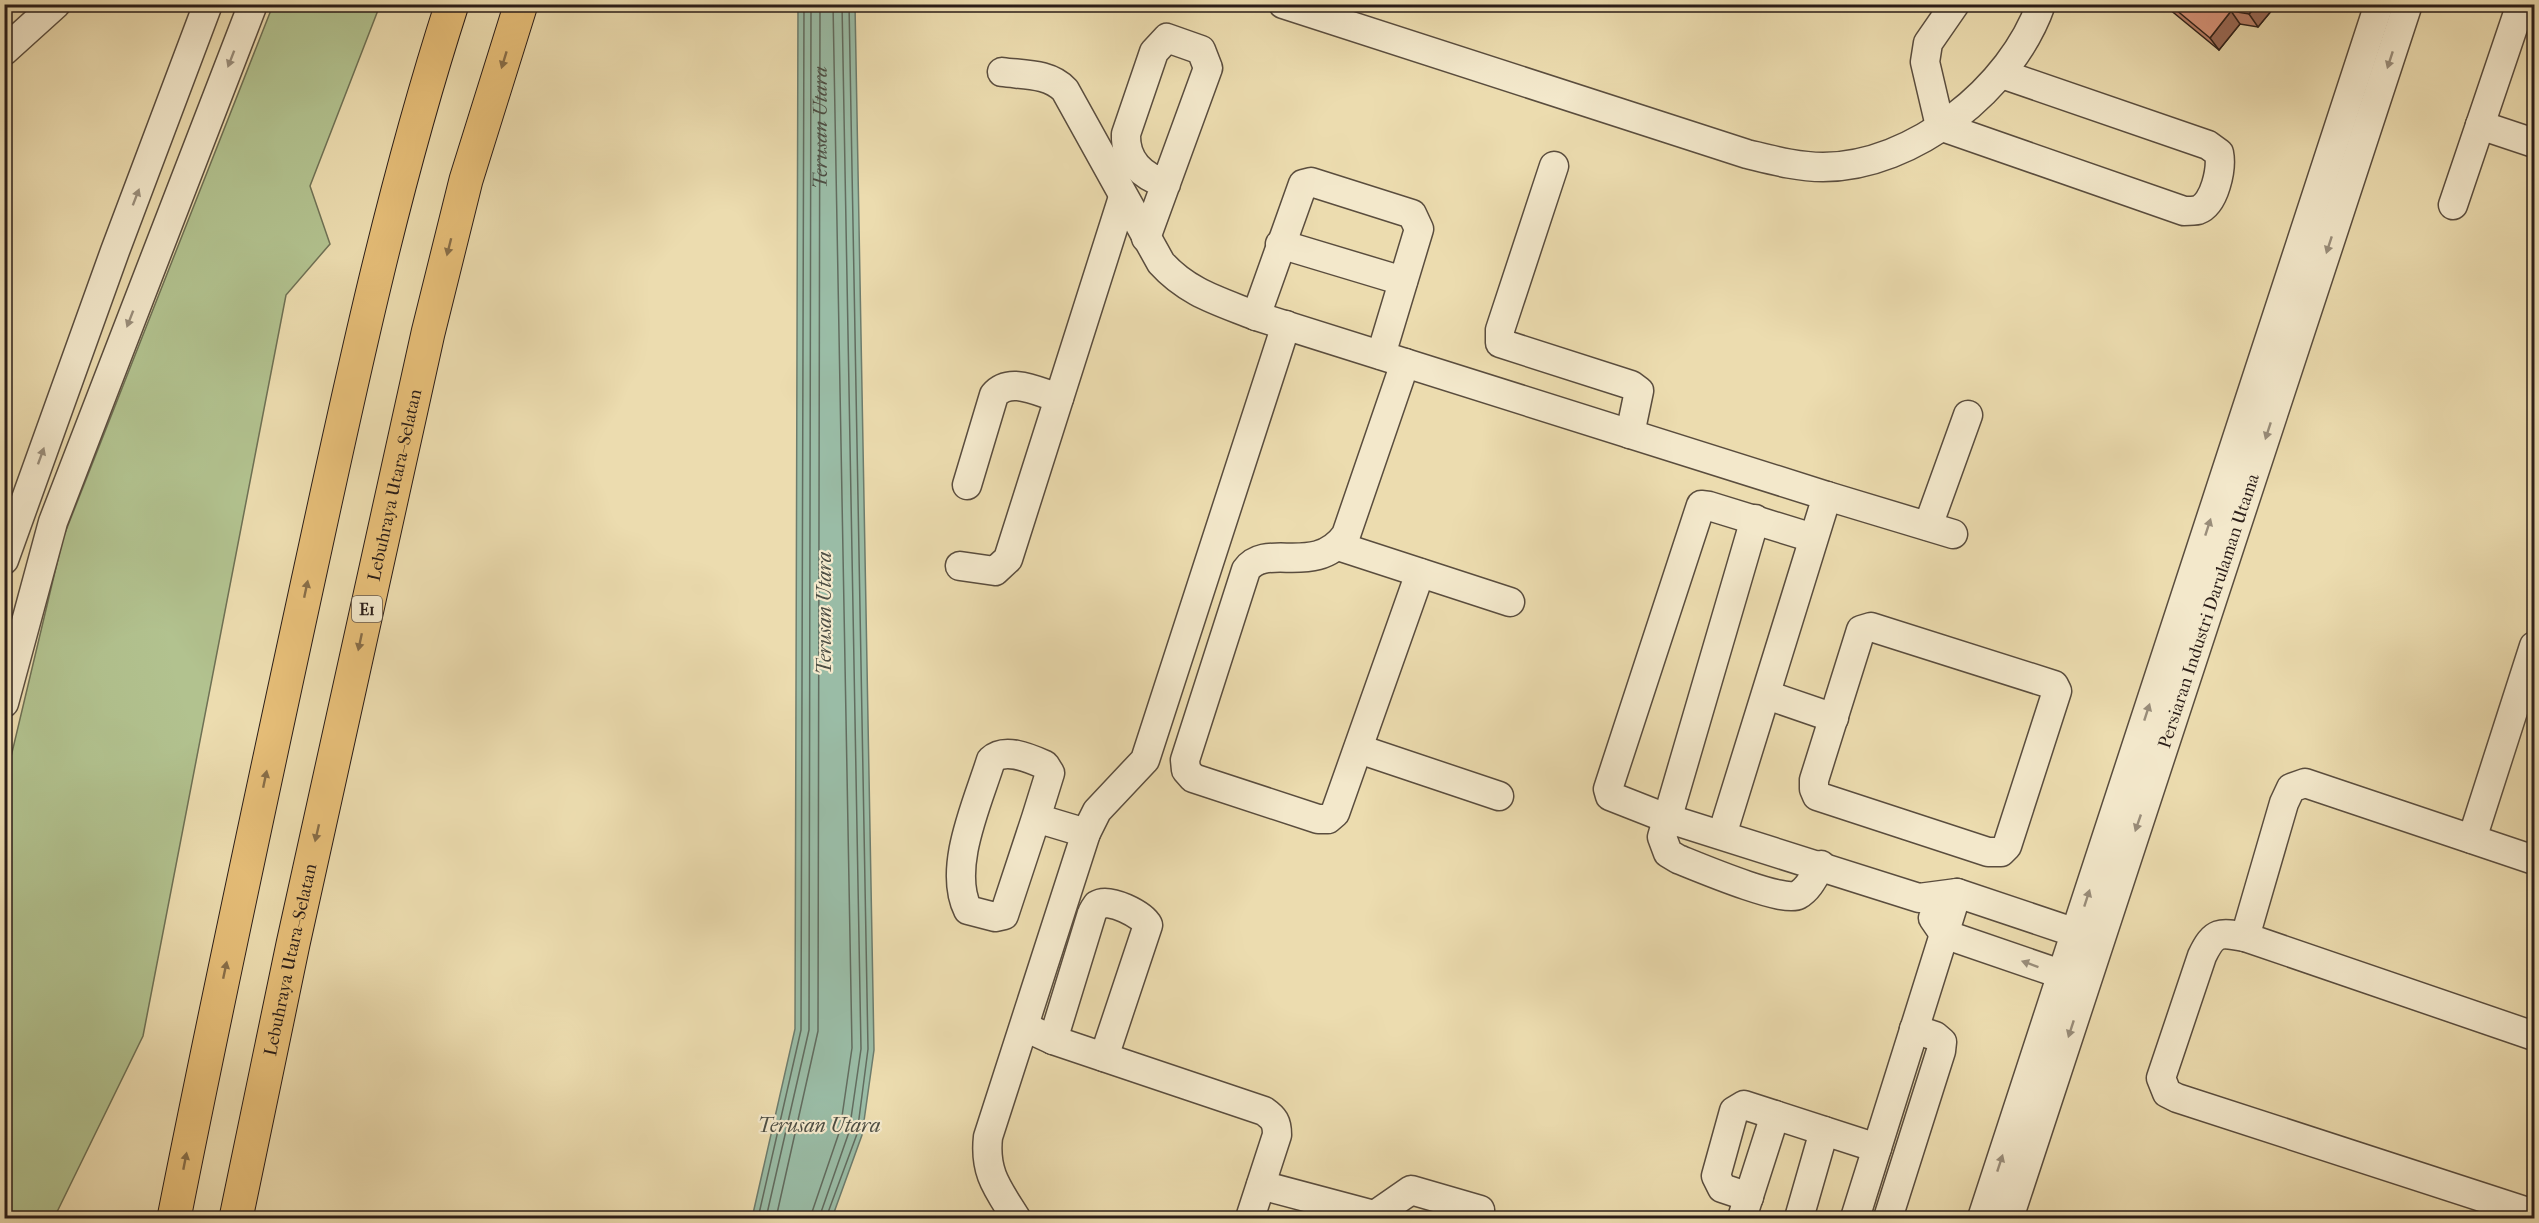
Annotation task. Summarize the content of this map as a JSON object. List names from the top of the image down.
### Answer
{
  "streets": {
    "highway": ["Lebuhraya Utara–Selatan", "E1"],
    "street": ["Persiaran Industri Darulaman Utama"]
  },
  "water": ["Terusan Utara"]
}
